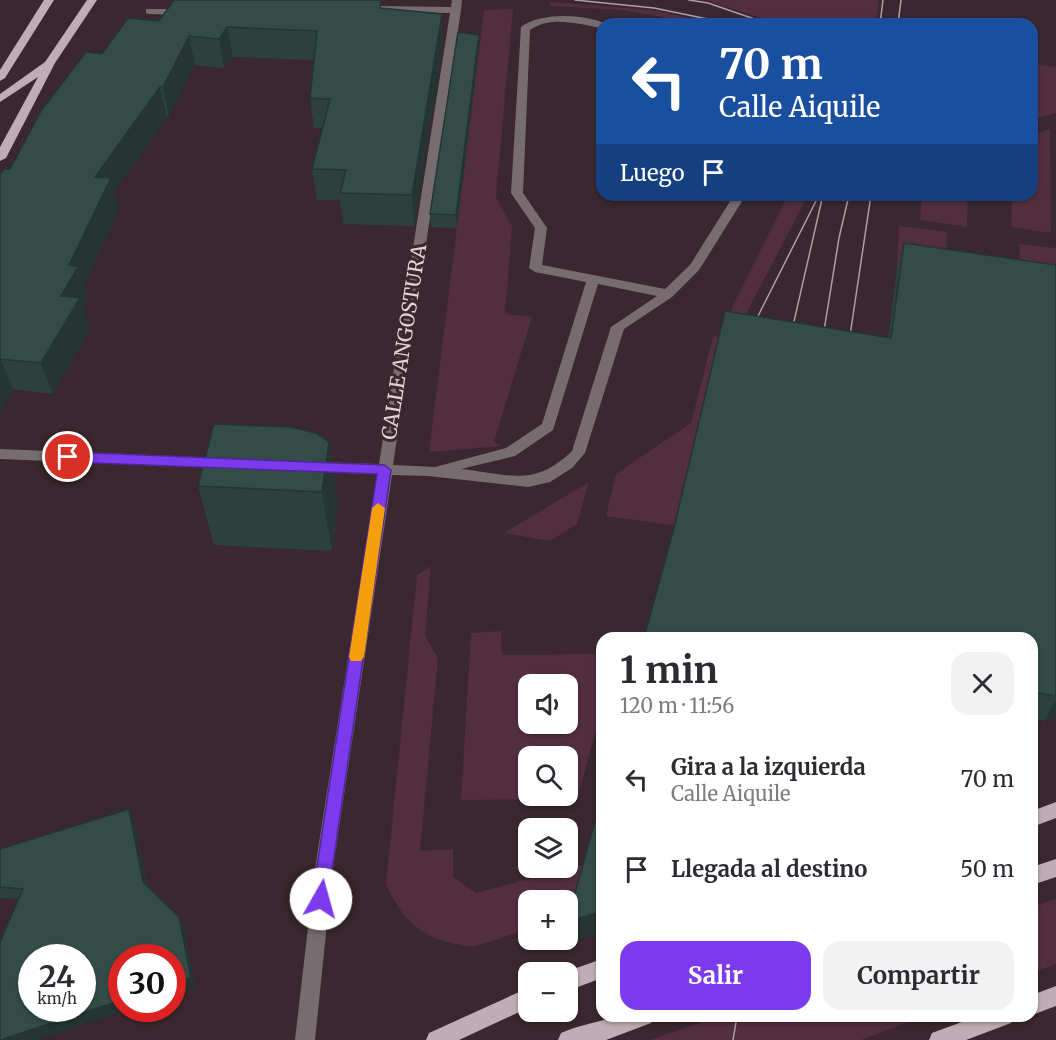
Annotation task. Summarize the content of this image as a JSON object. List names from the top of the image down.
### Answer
{
  "streets": {
    "street": ["CALLE ANGOSTURA"]
  },
  "page": {
    "turn": ["70 m", "Calle Aiquile"],
    "then": "Luego",
    "heading": ["1 min", "120 m · 11:56"],
    "map_buttons": ["+", "−"],
    "list": [
      {
        "name": "Gira a la izquierda",
        "note": "Calle Aiquile",
        "value": "70 m"
      },
      {
        "name": "Llegada al destino",
        "value": "50 m"
      }
    ],
    "buttons": ["Salir", "Compartir"],
    "speed": "24 km/h",
    "limit": "30"
  }
}
